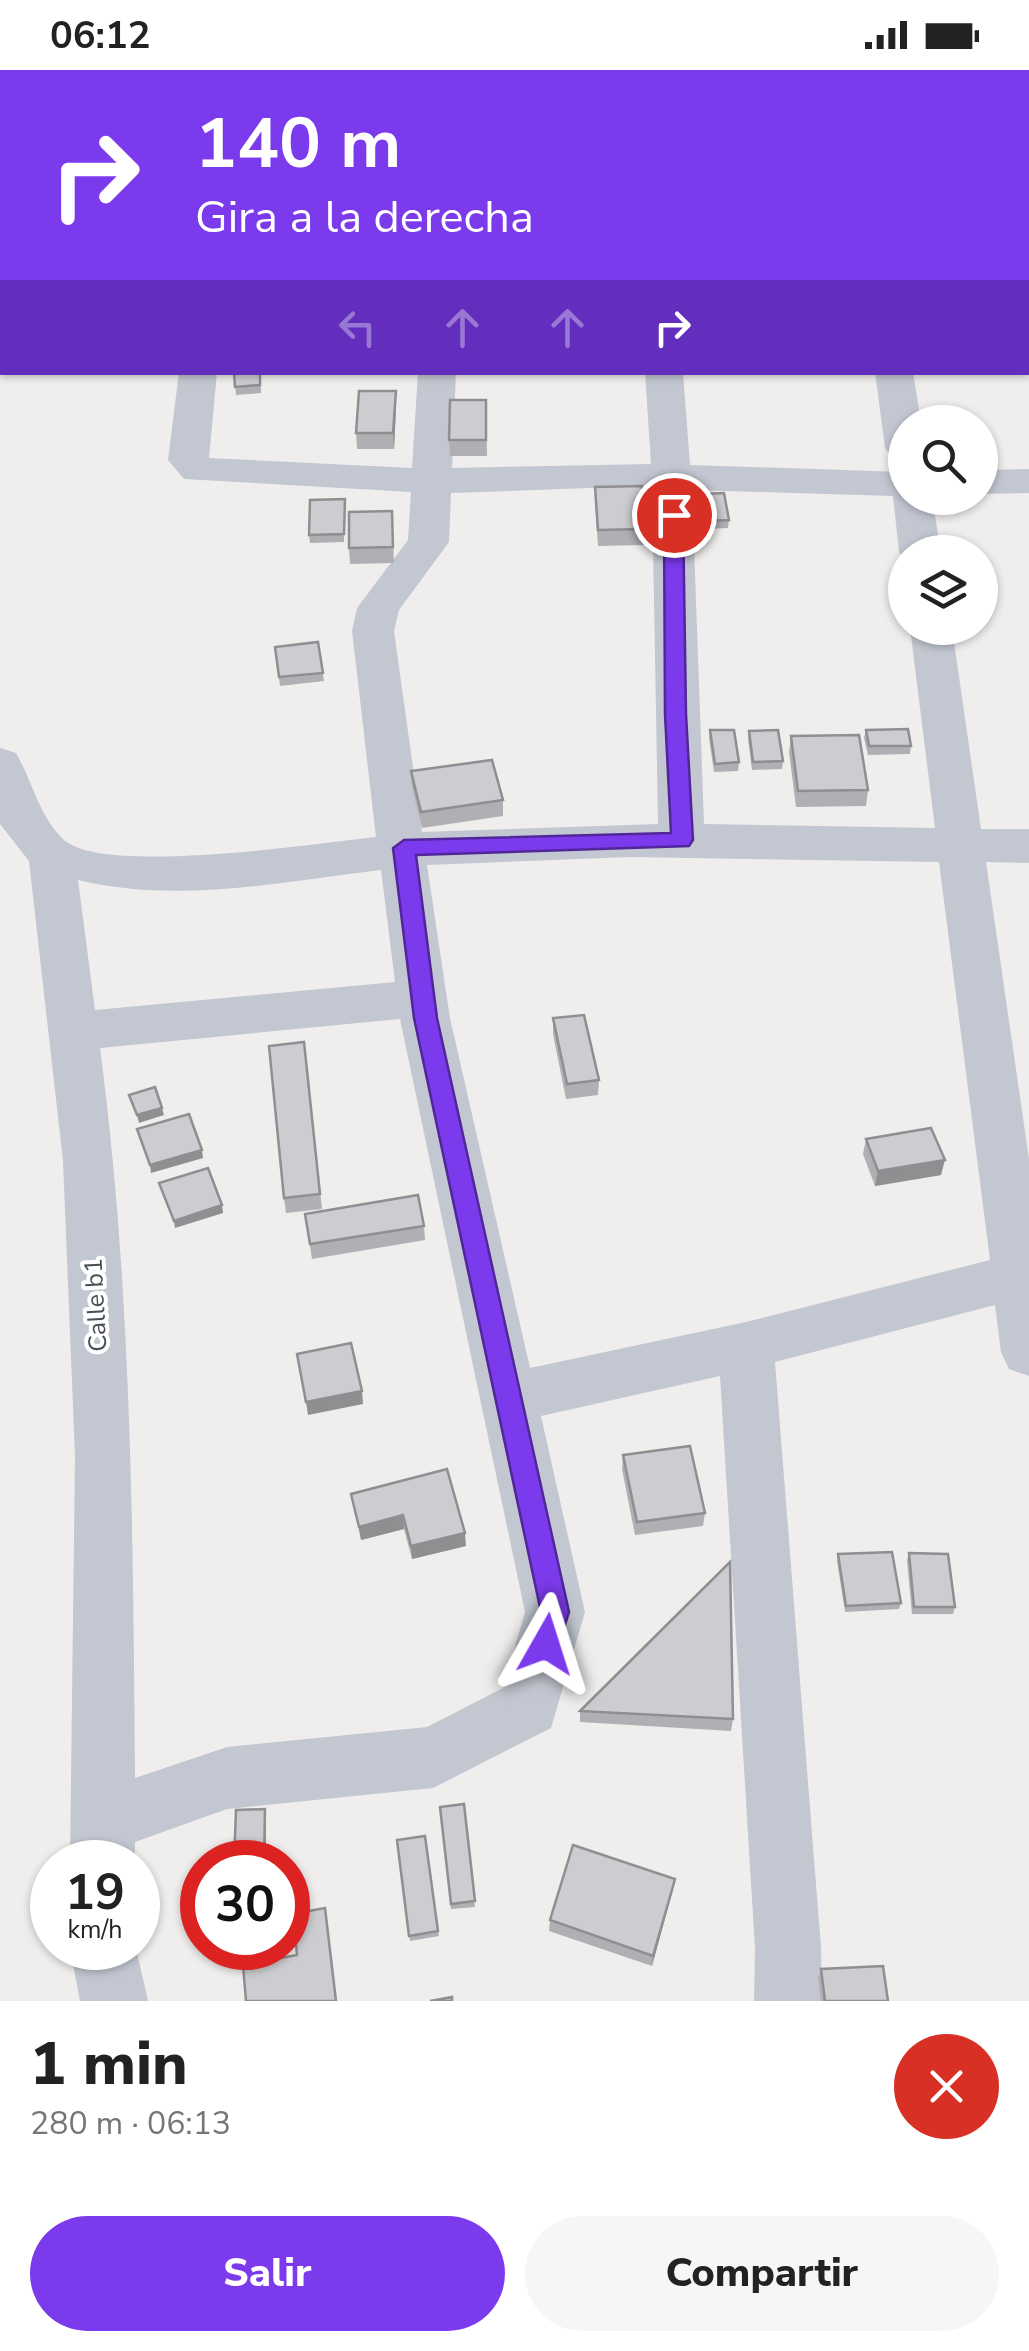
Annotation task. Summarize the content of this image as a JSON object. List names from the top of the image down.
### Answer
{
  "streets": {
    "street": ["Calle b1"]
  },
  "page": {
    "status": "06:12",
    "turn": ["140 m", "Gira a la derecha"],
    "speed": "19 km/h",
    "limit": "30",
    "heading": ["1 min", "280 m · 06:13"],
    "buttons": ["Salir", "Compartir"]
  }
}
